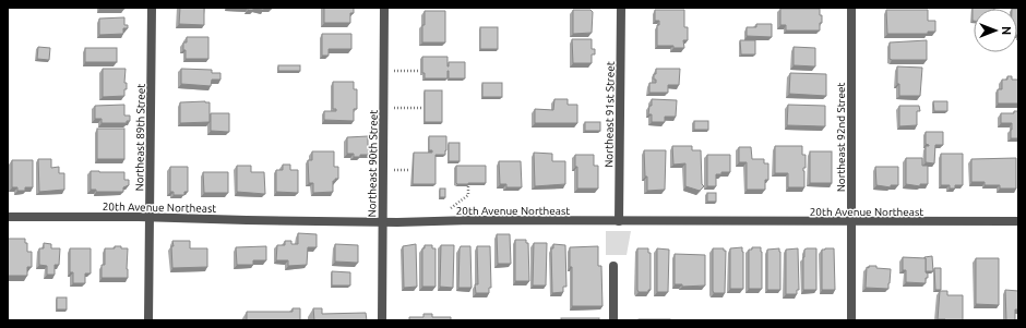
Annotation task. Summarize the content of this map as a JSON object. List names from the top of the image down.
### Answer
{
  "streets": {
    "street": [
      "Northeast 91st Street",
      "Northeast 89th Street",
      "Northeast 92nd Street",
      "Northeast 90th Street",
      "20th Avenue Northeast"
    ]
  },
  "crossings": [
    ["Northeast 91st Street", "20th Avenue Northeast"],
    ["Northeast 89th Street", "20th Avenue Northeast"],
    ["Northeast 92nd Street", "20th Avenue Northeast"],
    ["Northeast 90th Street", "20th Avenue Northeast"]
  ],
  "north": "right"
}
